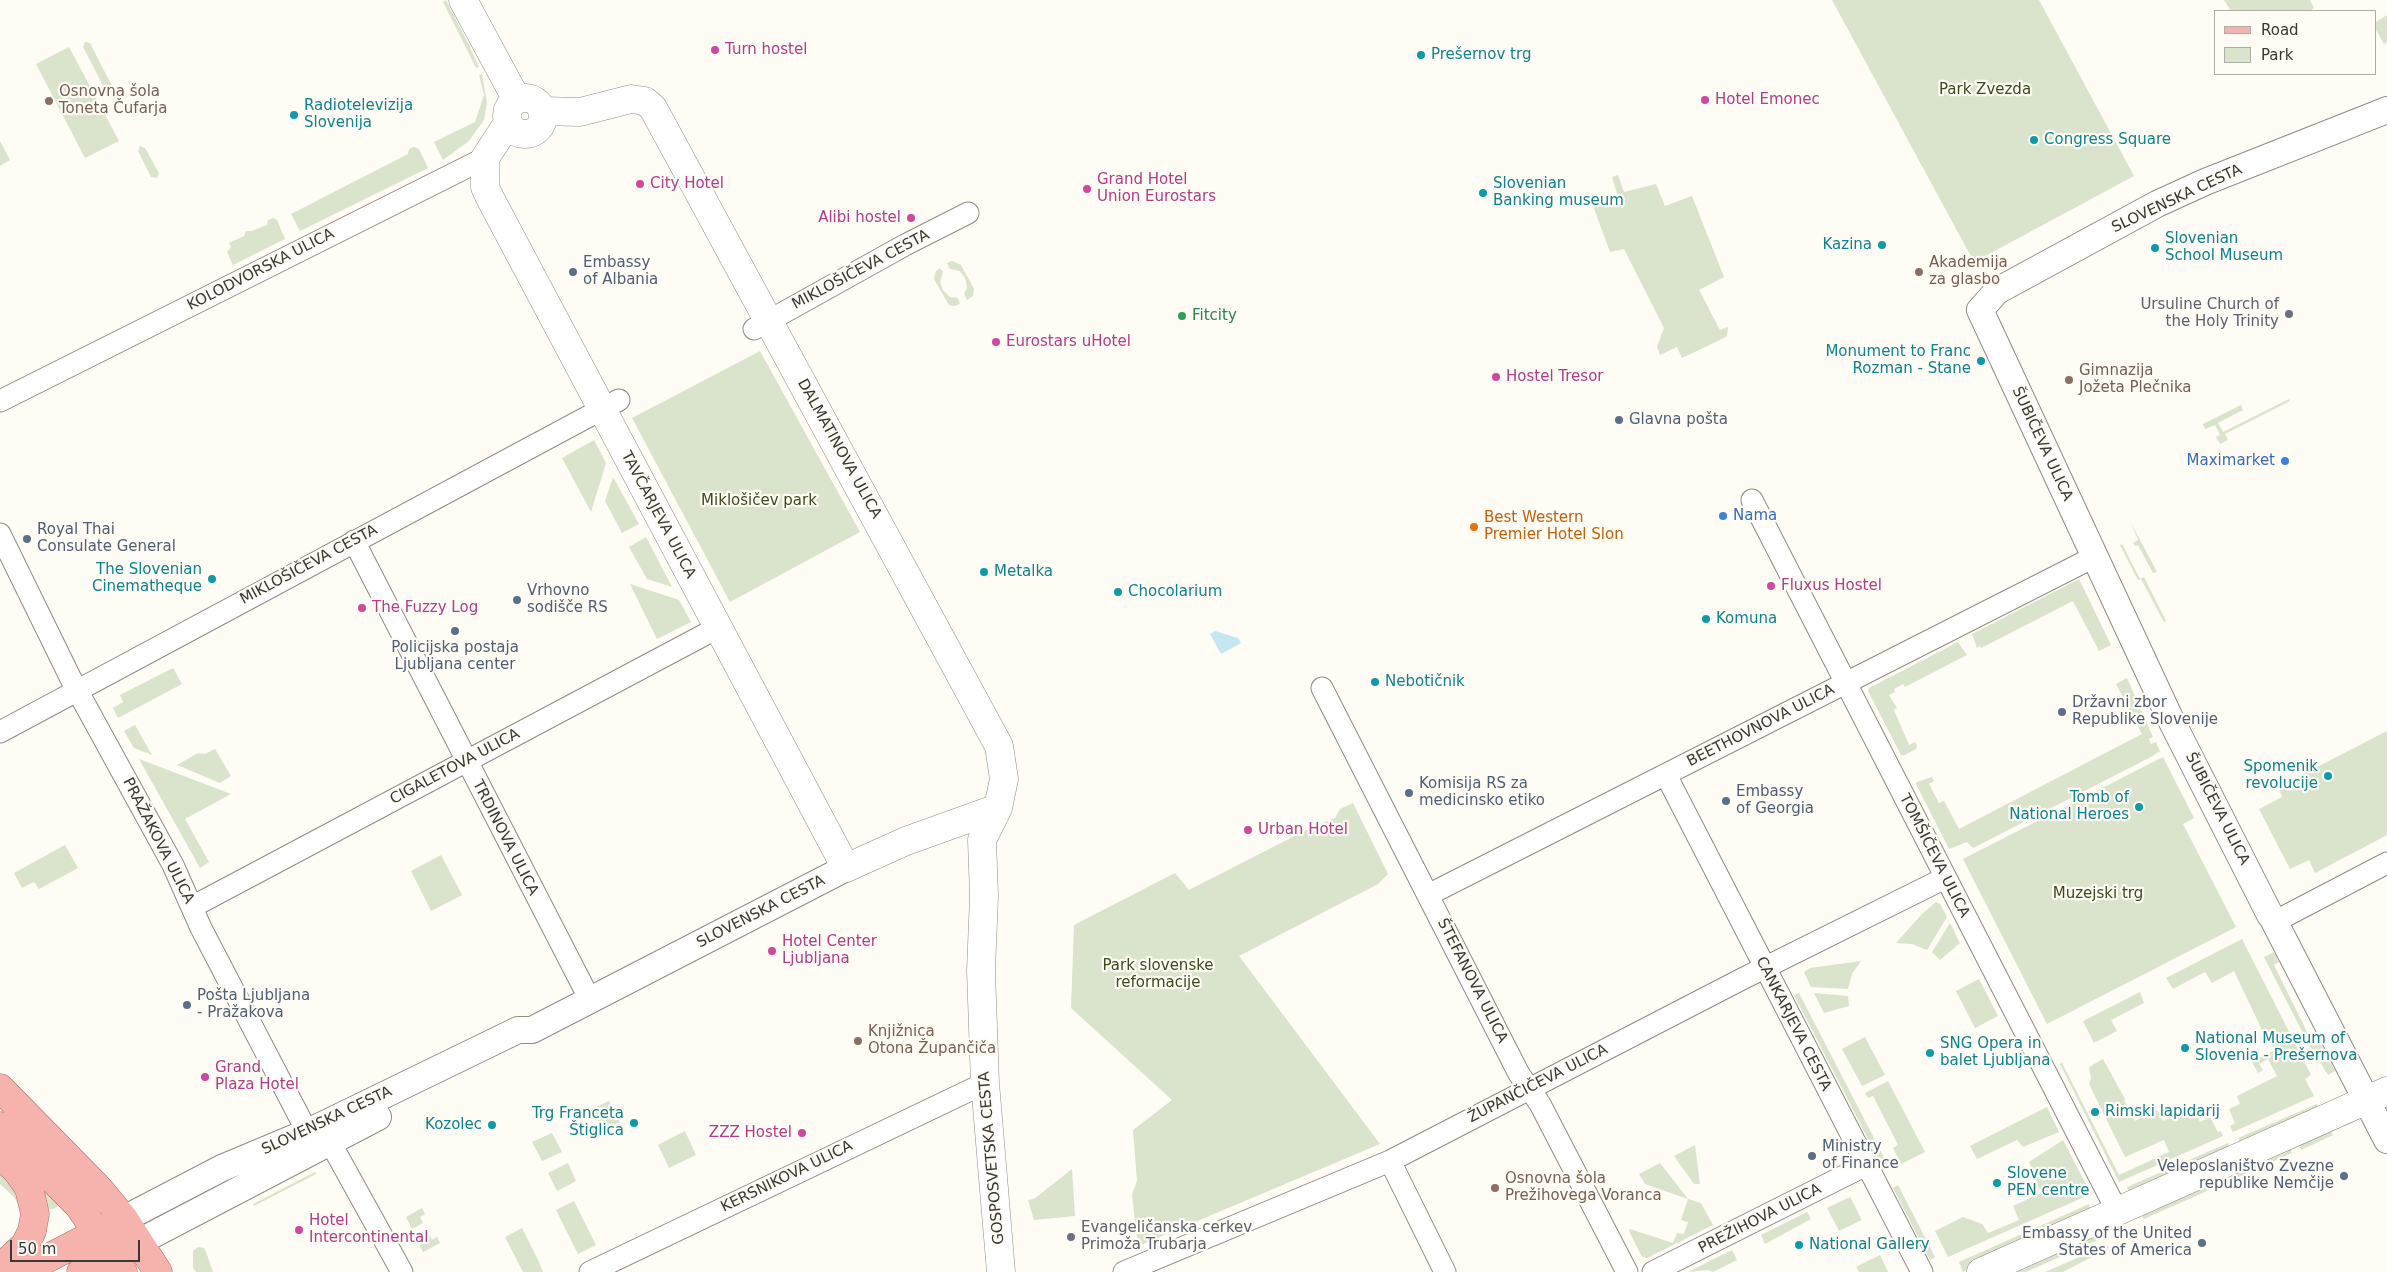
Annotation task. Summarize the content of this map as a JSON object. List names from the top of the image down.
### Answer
{
  "streets": {
    "main road": [
      "SLOVENSKA CESTA",
      "DALMATINOVA ULICA",
      "TAVČARJEVA ULICA",
      "GOSPOSVETSKA CESTA"
    ],
    "street": [
      "KOLODVORSKA ULICA",
      "MIKLOŠIČEVA CESTA",
      "ŠUBIČEVA ULICA",
      "BEETHOVNOVA ULICA",
      "CIGALETOVA ULICA",
      "TRDINOVA ULICA",
      "PRAŽAKOVA ULICA",
      "TOMŠIČEVA ULICA",
      "ŠTEFANOVA ULICA",
      "CANKARJEVA CESTA",
      "ŽUPANČIČEVA ULICA",
      "KERSNIKOVA ULICA",
      "PREŽIHOVA ULICA"
    ]
  },
  "crossings": [
    ["SLOVENSKA CESTA", "ŠUBIČEVA ULICA"],
    ["SLOVENSKA CESTA", "DALMATINOVA ULICA"],
    ["SLOVENSKA CESTA", "TAVČARJEVA ULICA"],
    ["SLOVENSKA CESTA", "TRDINOVA ULICA"],
    ["SLOVENSKA CESTA", "PRAŽAKOVA ULICA"],
    ["SLOVENSKA CESTA", "GOSPOSVETSKA CESTA"],
    ["KOLODVORSKA ULICA", "TAVČARJEVA ULICA"],
    ["MIKLOŠIČEVA CESTA", "DALMATINOVA ULICA"],
    ["MIKLOŠIČEVA CESTA", "TAVČARJEVA ULICA"],
    ["MIKLOŠIČEVA CESTA", "TRDINOVA ULICA"],
    ["MIKLOŠIČEVA CESTA", "PRAŽAKOVA ULICA"],
    ["ŠUBIČEVA ULICA", "BEETHOVNOVA ULICA"],
    ["DALMATINOVA ULICA", "GOSPOSVETSKA CESTA"],
    ["TAVČARJEVA ULICA", "CIGALETOVA ULICA"],
    ["BEETHOVNOVA ULICA", "TOMŠIČEVA ULICA"],
    ["BEETHOVNOVA ULICA", "ŠTEFANOVA ULICA"],
    ["BEETHOVNOVA ULICA", "CANKARJEVA CESTA"],
    ["CIGALETOVA ULICA", "TRDINOVA ULICA"],
    ["CIGALETOVA ULICA", "PRAŽAKOVA ULICA"],
    ["TOMŠIČEVA ULICA", "ŽUPANČIČEVA ULICA"],
    ["ŠTEFANOVA ULICA", "ŽUPANČIČEVA ULICA"],
    ["CANKARJEVA CESTA", "ŽUPANČIČEVA ULICA"],
    ["CANKARJEVA CESTA", "PREŽIHOVA ULICA"],
    ["GOSPOSVETSKA CESTA", "KERSNIKOVA ULICA"]
  ],
  "parks": [
    "Park Zvezda",
    "Miklošičev park",
    "Muzejski trg",
    "Park slovenske reformacije"
  ],
  "places": [
    "Turn hostel",
    "Prešernov trg",
    "Hotel Emonec",
    "Osnovna šola Toneta Čufarja",
    "Radiotelevizija Slovenija",
    "Congress Square",
    "City Hotel",
    "Grand Hotel Union Eurostars",
    "Slovenian Banking museum",
    "Alibi hostel",
    "Kazina",
    "Slovenian School Museum",
    "Embassy of Albania",
    "Akademija za glasbo",
    "Ursuline Church of the Holy Trinity",
    "Fitcity",
    "Eurostars uHotel",
    "Monument to Franc Rozman - Stane",
    "Hostel Tresor",
    "Gimnazija Jožeta Plečnika",
    "Glavna pošta",
    "Maximarket",
    "Nama",
    "Best Western Premier Hotel Slon",
    "Royal Thai Consulate General",
    "Metalka",
    "The Slovenian Cinematheque",
    "Fluxus Hostel",
    "Chocolarium",
    "Vrhovno sodišče RS",
    "The Fuzzy Log",
    "Komuna",
    "Policijska postaja Ljubljana center",
    "Nebotičnik",
    "Državni zbor Republike Slovenije",
    "Spomenik revolucije",
    "Komisija RS za medicinsko etiko",
    "Embassy of Georgia",
    "Tomb of National Heroes",
    "Urban Hotel",
    "Hotel Center Ljubljana",
    "Pošta Ljubljana - Pražakova",
    "Knjižnica Otona Župančiča",
    "National Museum of Slovenia - Prešernova",
    "SNG Opera in balet Ljubljana",
    "Grand Plaza Hotel",
    "Rimski lapidarij",
    "Trg Franceta Štiglica",
    "Kozolec",
    "ZZZ Hostel",
    "Ministry of Finance",
    "Veleposlaništvo Zvezne republike Nemčije",
    "Slovene PEN centre",
    "Osnovna šola Prežihovega Voranca",
    "Hotel Intercontinental",
    "Evangeličanska cerkev Primoža Trubarja",
    "Embassy of the United States of America",
    "National Gallery"
  ],
  "legend": ["Road", "Park"],
  "scale_bar": "50 m"
}
